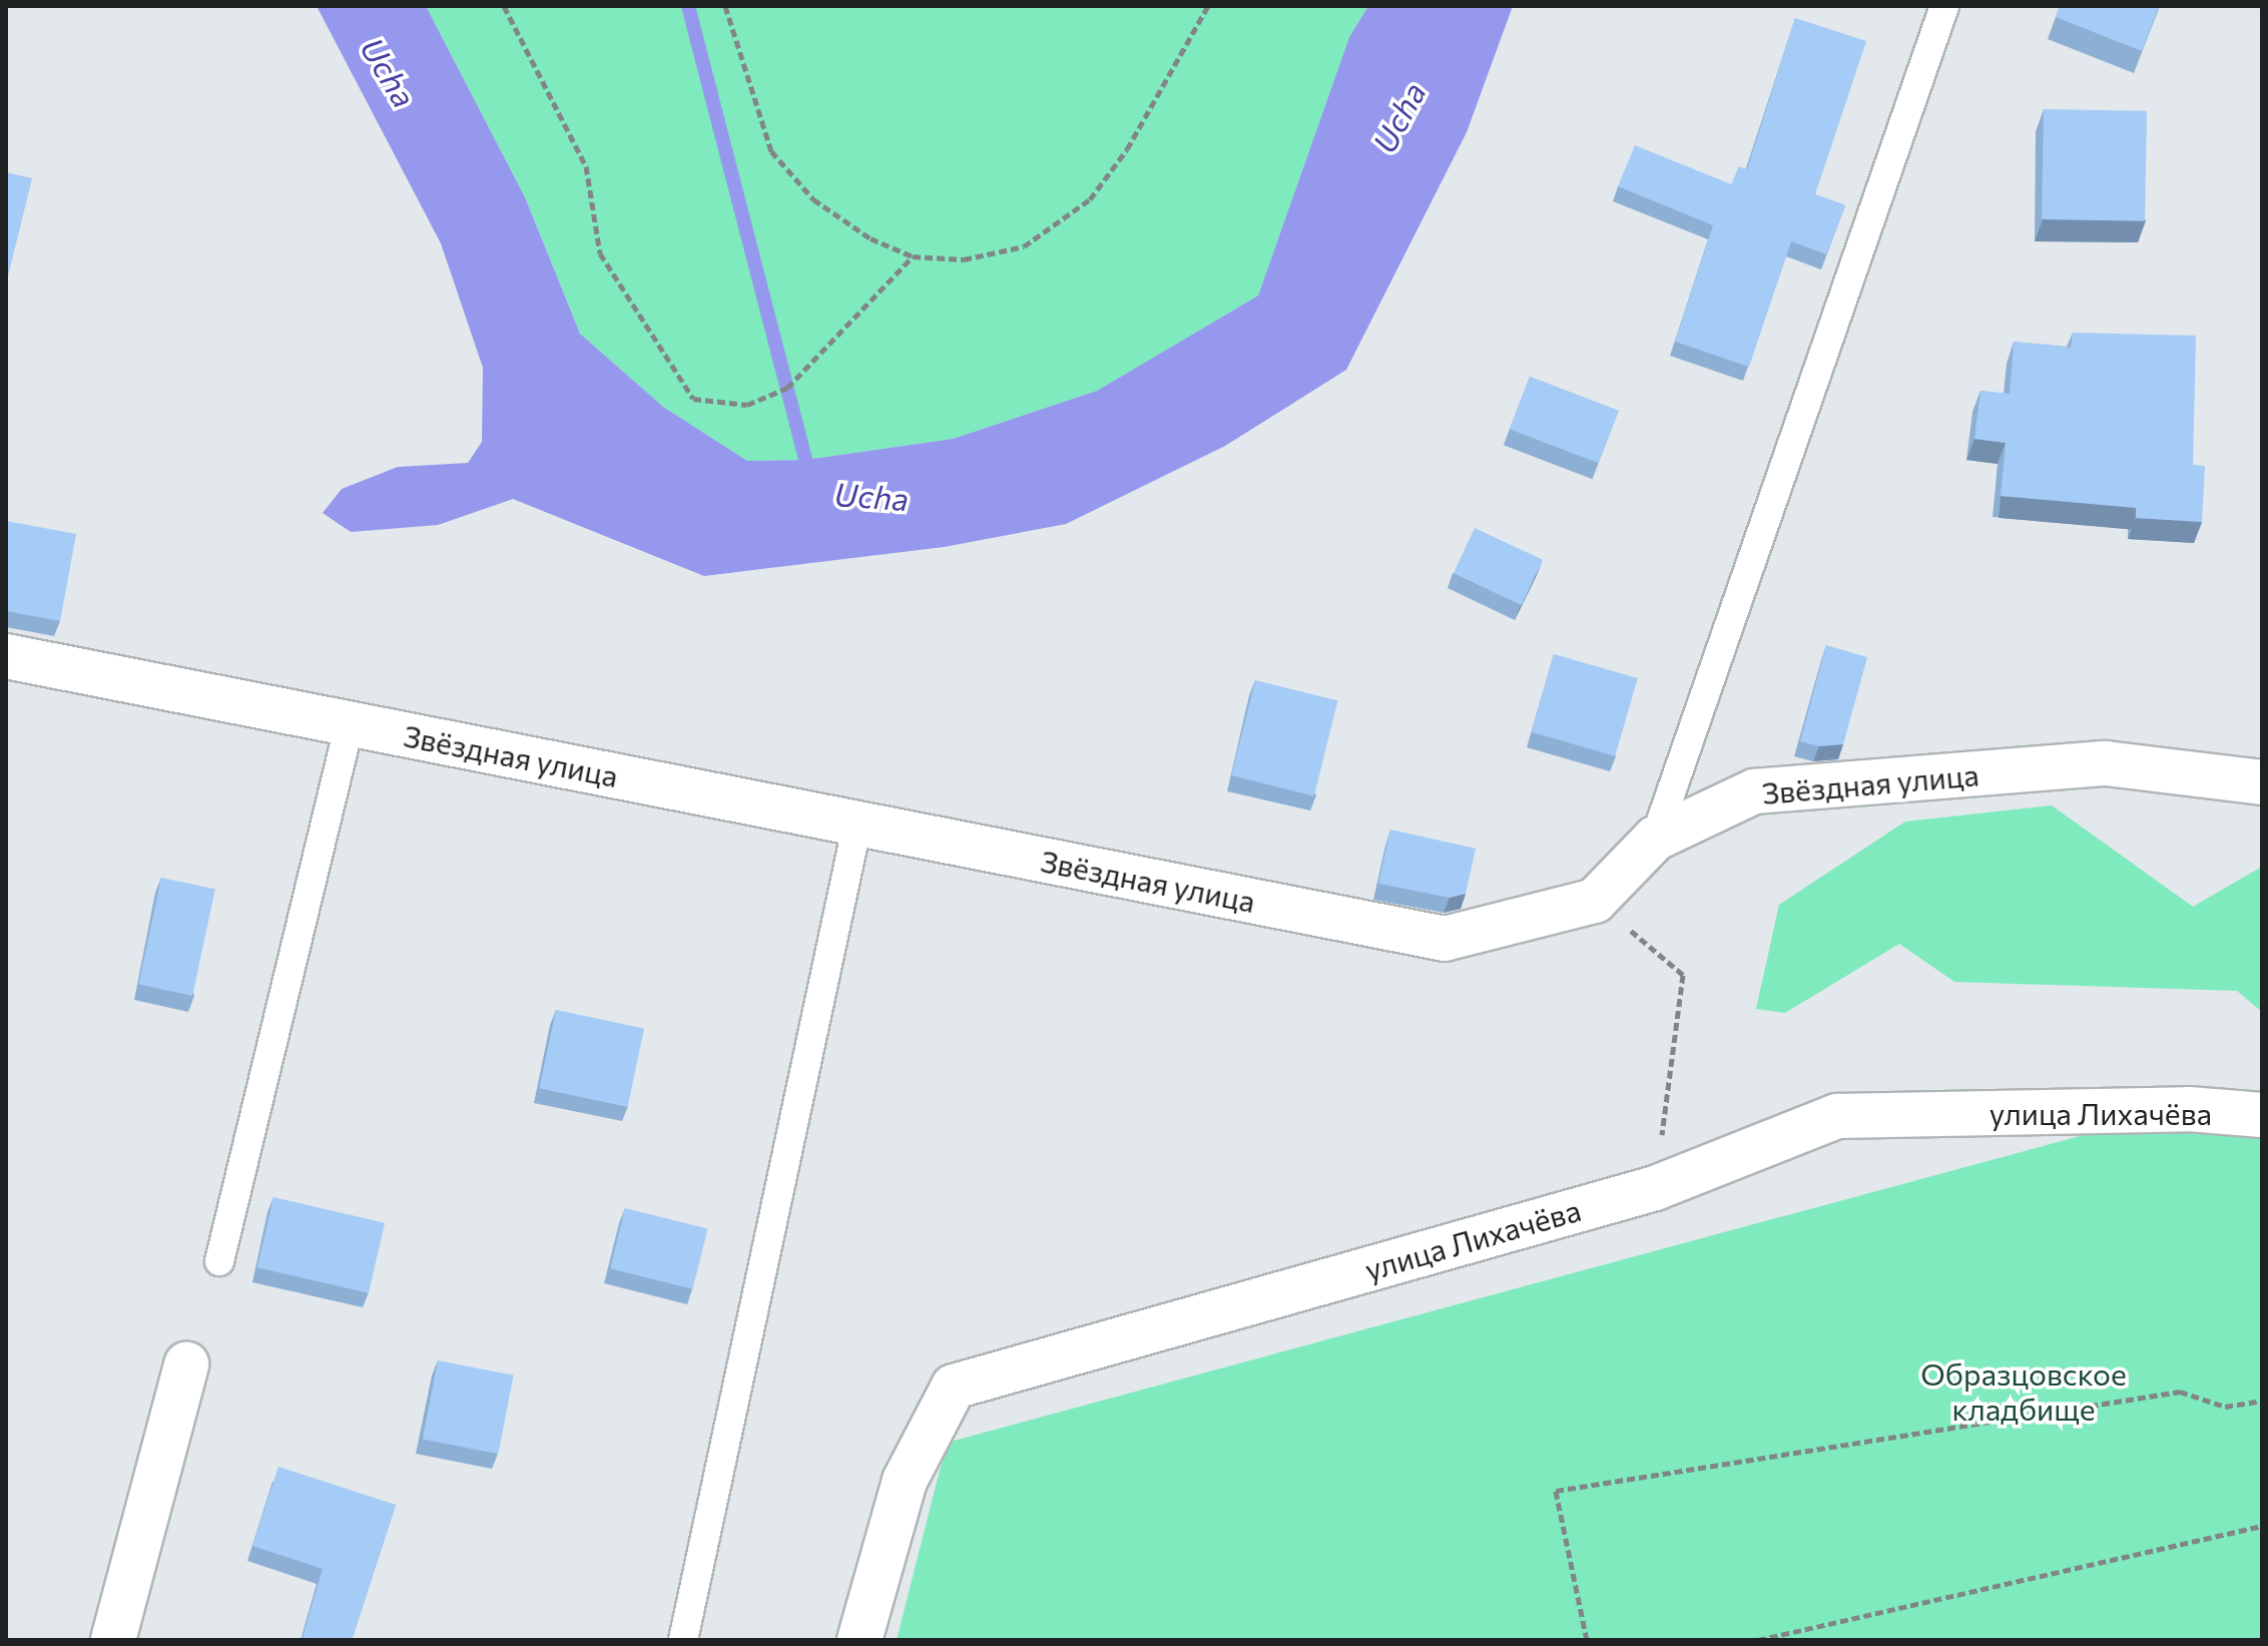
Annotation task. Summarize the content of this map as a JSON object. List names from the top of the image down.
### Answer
{
  "streets": {
    "street": ["Звёздная улица", "улица Лихачёва"]
  },
  "water": ["Ucha"],
  "parks": ["Образцовское кладбище"]
}
